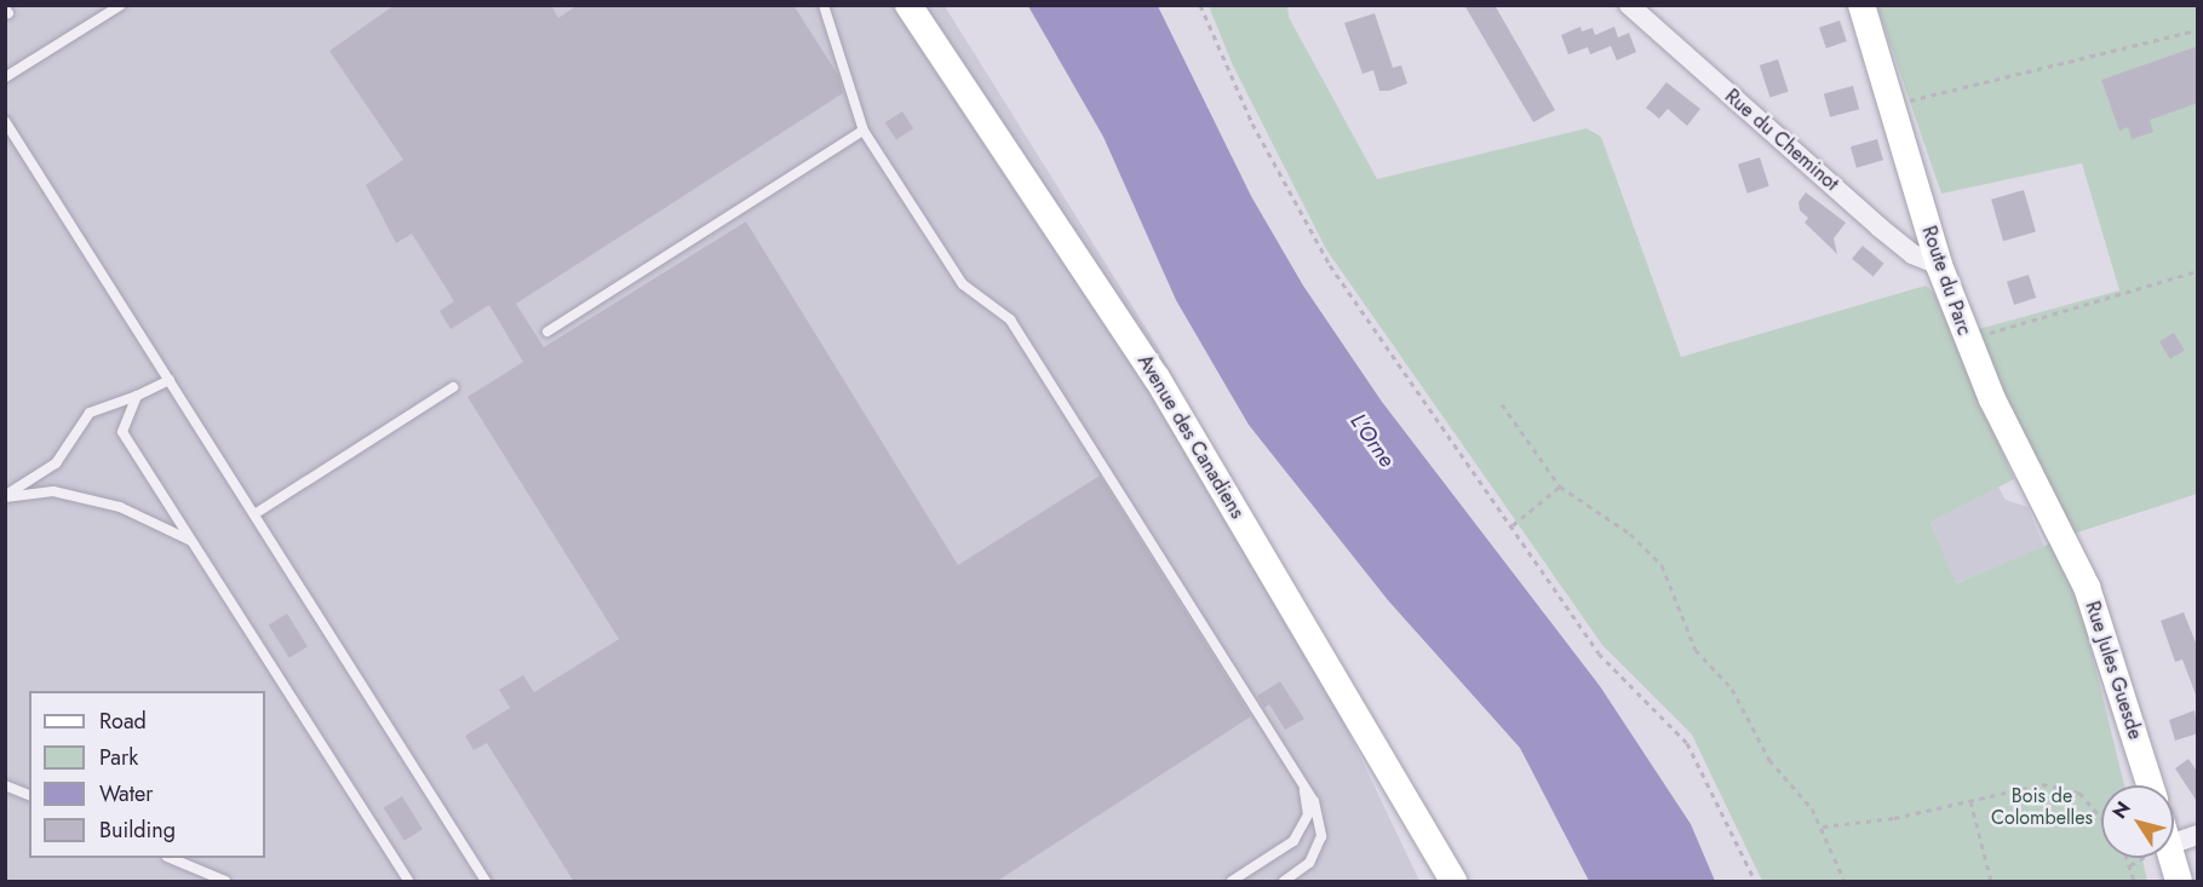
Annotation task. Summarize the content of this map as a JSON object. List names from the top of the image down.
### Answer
{
  "streets": {
    "street": [
      "Rue du Cheminot",
      "Route du Parc",
      "Avenue des Canadiens",
      "Rue Jules Guesde"
    ]
  },
  "crossings": [
    ["Rue du Cheminot", "Route du Parc"],
    ["Route du Parc", "Rue Jules Guesde"]
  ],
  "water": ["L'Orne"],
  "parks": ["Bois de Colombelles"],
  "legend": [
    "Road",
    "Park",
    "Water",
    "Building"
  ],
  "north": "top left"
}
